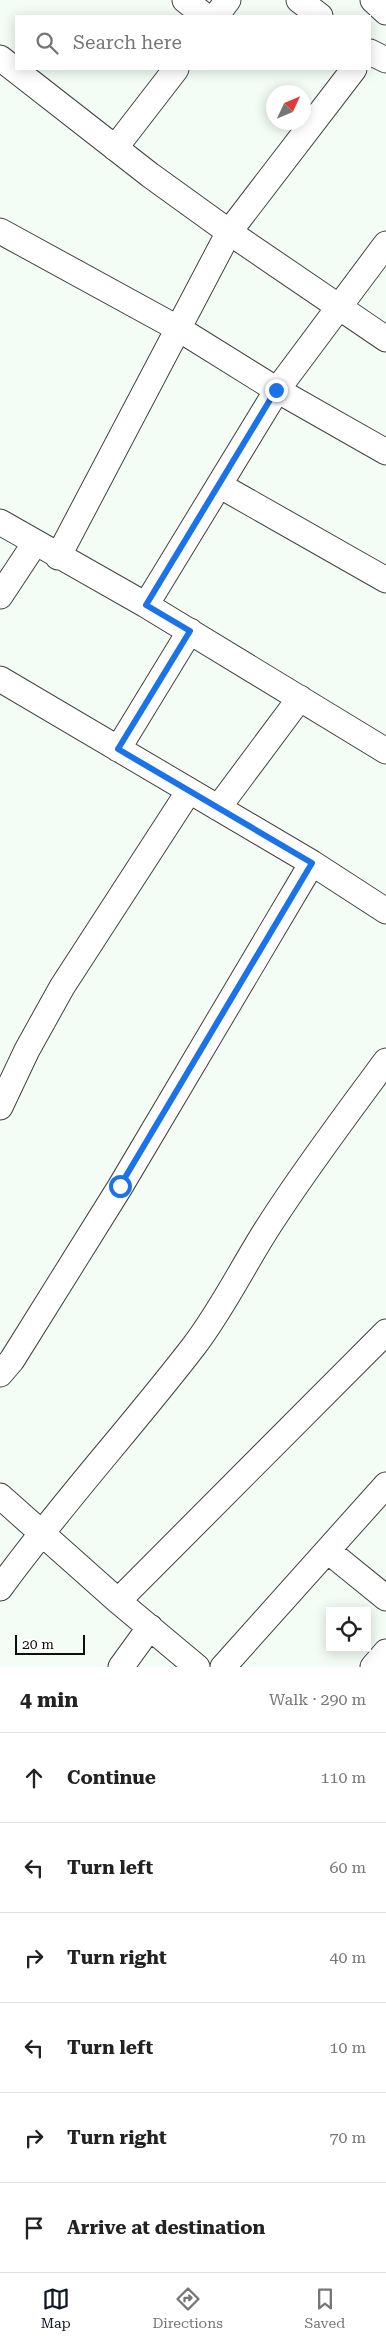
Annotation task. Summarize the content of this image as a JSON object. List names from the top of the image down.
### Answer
{
  "scale_bar": "20 m",
  "north": "top right",
  "page": {
    "search": "Search here",
    "scale": "20 m",
    "heading": ["4 min", "Walk · 290 m"],
    "list": [
      ["Continue", "110 m"],
      ["Turn left", "60 m"],
      ["Turn right", "40 m"],
      ["Turn left", "10 m"],
      ["Turn right", "70 m"],
      "Arrive at destination"
    ],
    "nav": ["Map", "Directions", "Saved"]
  }
}
